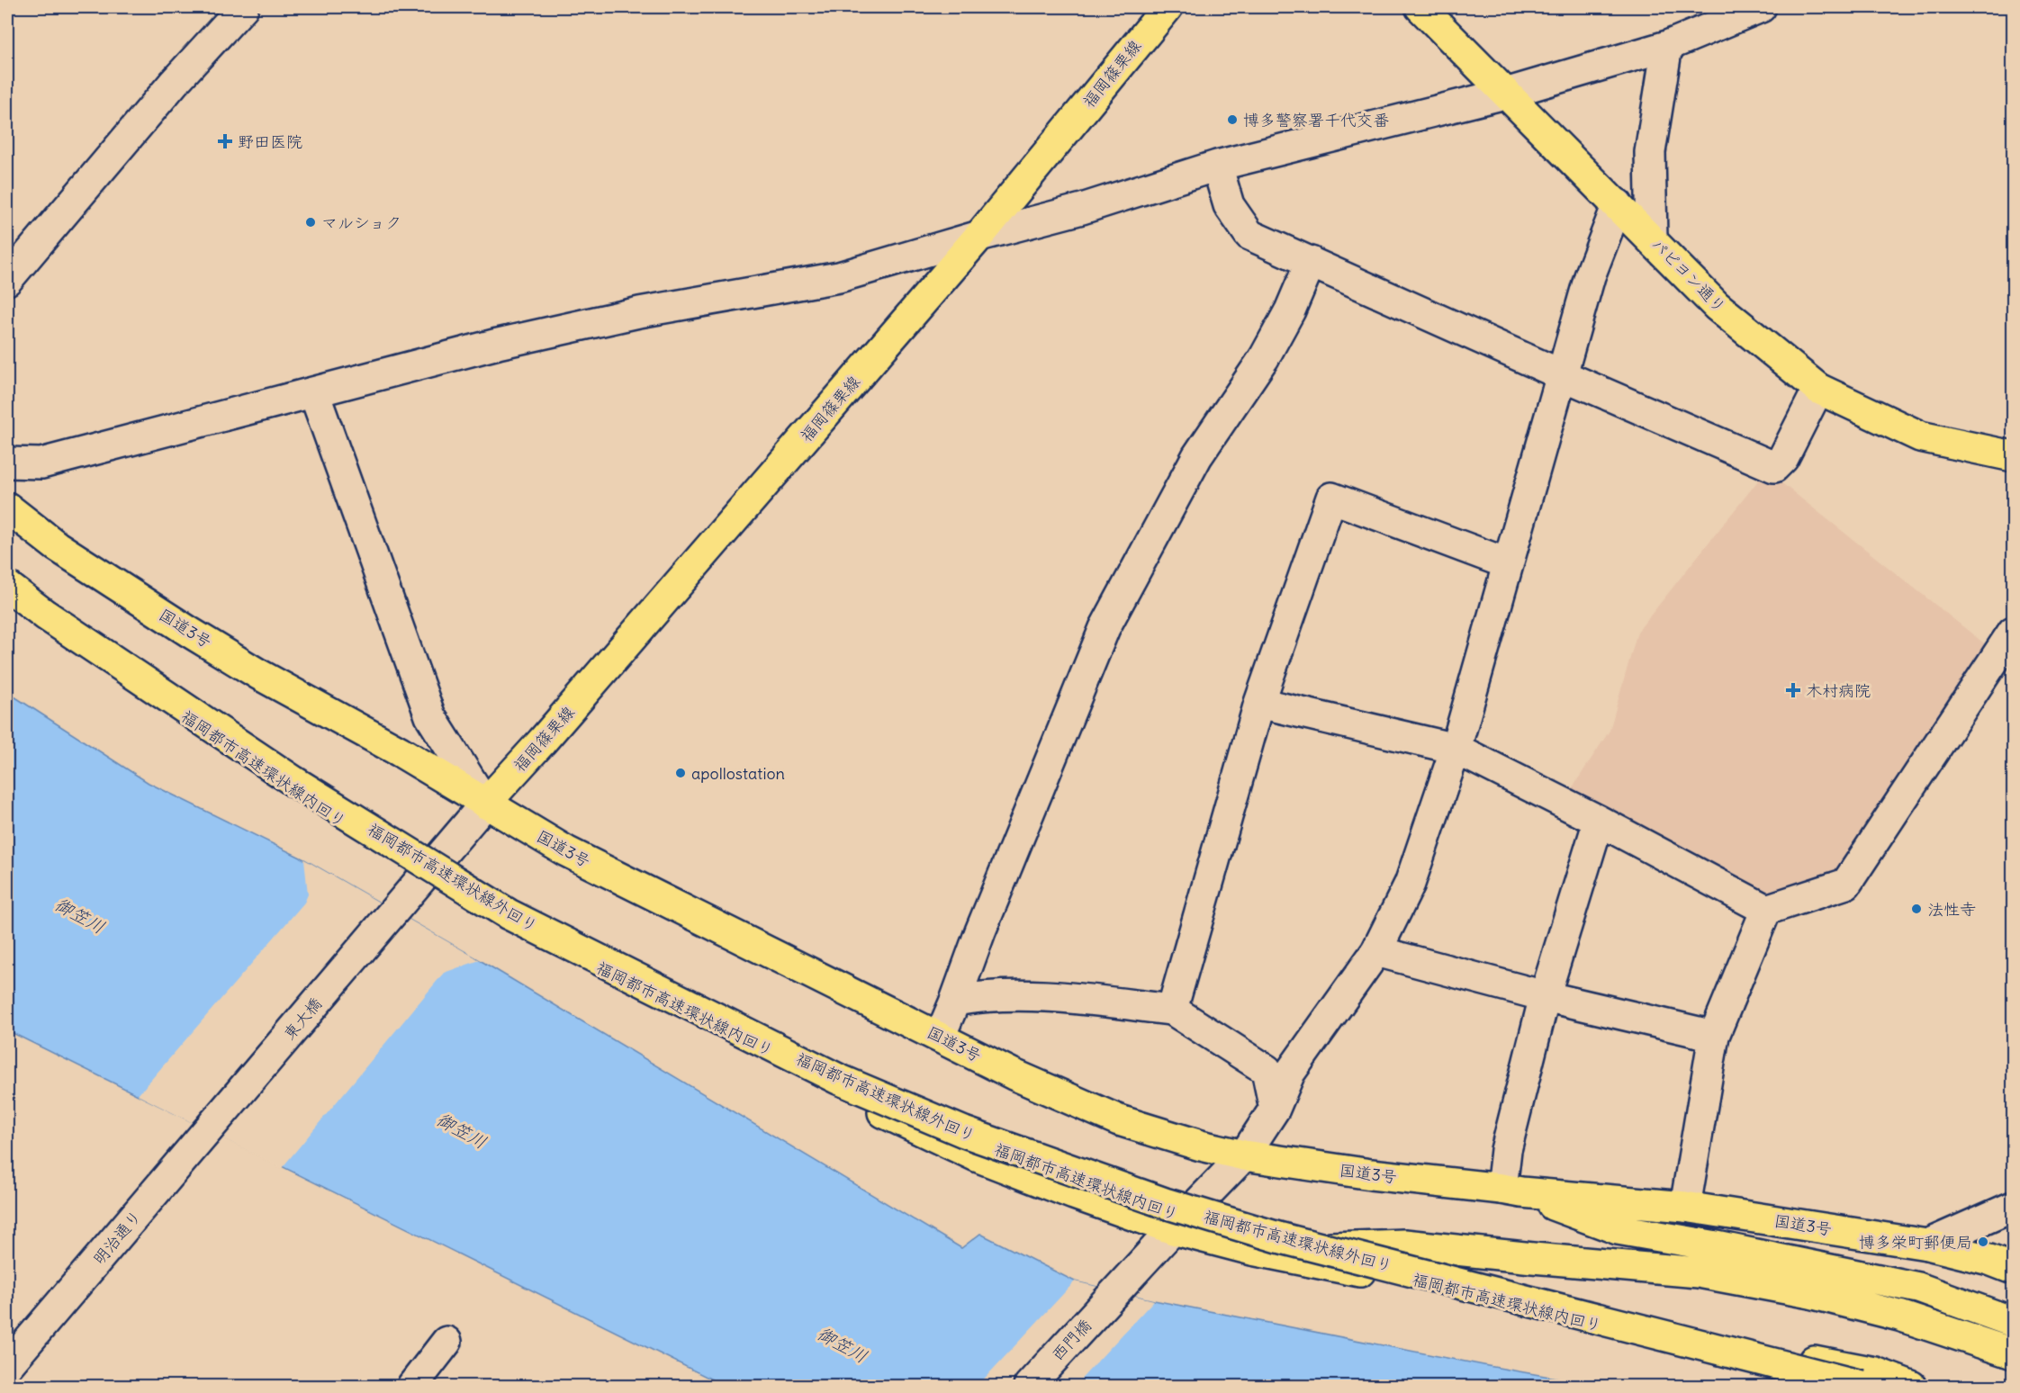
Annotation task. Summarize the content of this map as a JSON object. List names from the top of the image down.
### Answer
{
  "streets": {
    "main road": [
      "福岡篠栗線",
      "パピヨン通り",
      "国道3号",
      "福岡都市高速環状線内回り",
      "福岡都市高速環状線外回り"
    ],
    "street": ["東大橋", "明治通り", "西門橋"]
  },
  "crossings": [
    ["福岡篠栗線", "国道3号"],
    ["パピヨン通り", "西門橋"],
    ["国道3号", "西門橋"],
    ["東大橋", "明治通り"]
  ],
  "water": ["御笠川"],
  "places": {
    "other": [
      "博多警察署千代交番",
      "マルショク",
      "apollostation",
      "法性寺",
      "博多栄町郵便局"
    ],
    "health": ["野田医院", "木村病院"]
  }
}
